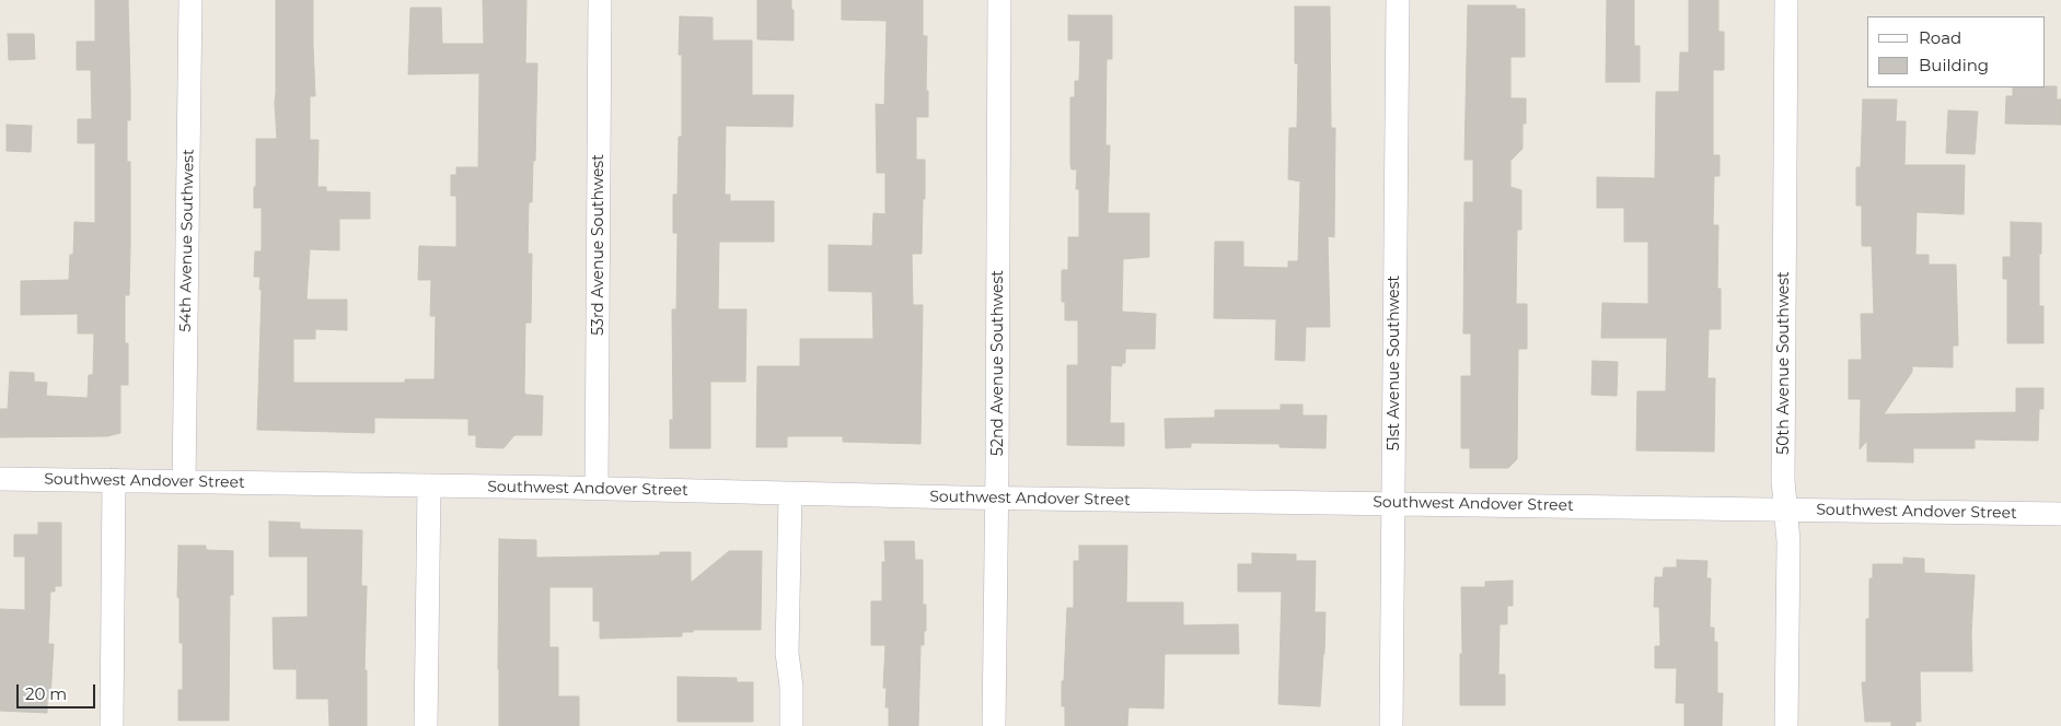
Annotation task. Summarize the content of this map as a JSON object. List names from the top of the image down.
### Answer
{
  "streets": {
    "street": [
      "54th Avenue Southwest",
      "53rd Avenue Southwest",
      "52nd Avenue Southwest",
      "51st Avenue Southwest",
      "50th Avenue Southwest",
      "Southwest Andover Street"
    ]
  },
  "crossings": [
    ["54th Avenue Southwest", "Southwest Andover Street"],
    ["53rd Avenue Southwest", "Southwest Andover Street"],
    ["52nd Avenue Southwest", "Southwest Andover Street"],
    ["51st Avenue Southwest", "Southwest Andover Street"],
    ["50th Avenue Southwest", "Southwest Andover Street"]
  ],
  "legend": ["Road", "Building"],
  "scale_bar": "20 m"
}
